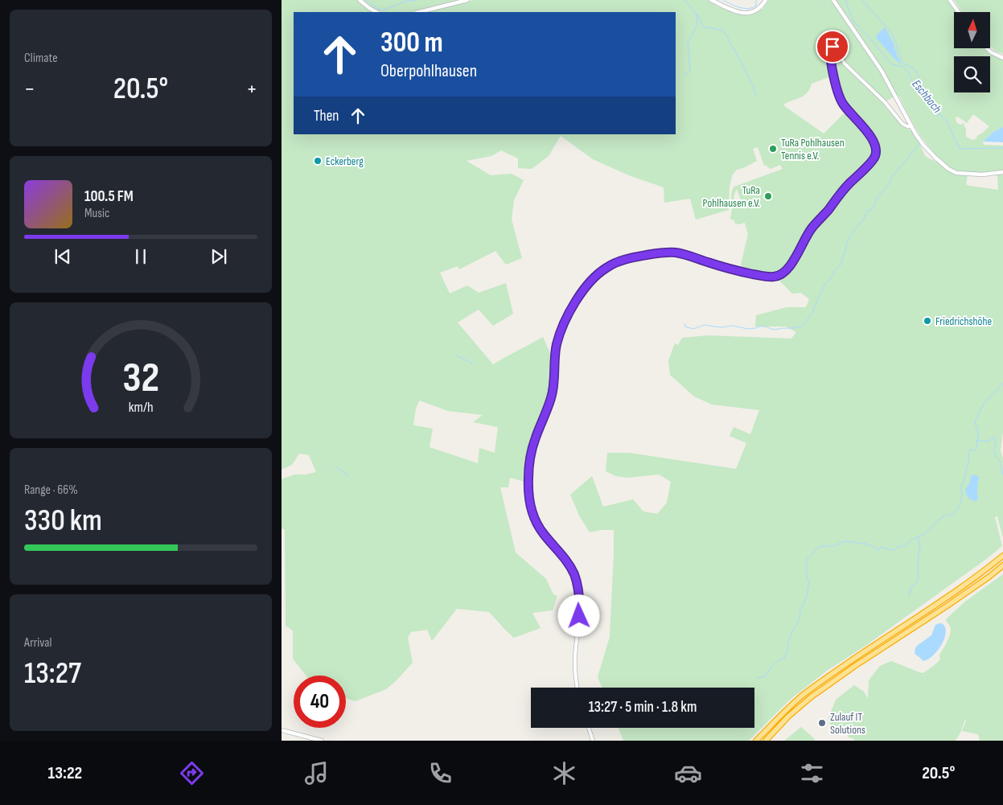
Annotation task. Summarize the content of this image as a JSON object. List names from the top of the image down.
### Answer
{
  "water": ["Eschbach"],
  "places": [
    "TuRa Pohlhausen Tennis e.V.",
    "Eckerberg",
    "TuRa Pohlhausen e.V.",
    "Friedrichshöhe",
    "Zulauf IT Solutions"
  ],
  "north": "top",
  "page": {
    "tile": [
      "Climate",
      ["Range · 66%", "330 km"],
      ["Arrival", "13:27"]
    ],
    "turn": ["300 m", "Oberpohlhausen"],
    "heat": ["−", "20.5°", "+"],
    "then": "Then",
    "song": ["100.5 FM", "Music"],
    "limit": "40",
    "trip": "13:27 · 5 min · 1.8 km",
    "tabs": ["13:22", "20.5°"],
    "gauge": ["32", "km/h"]
  }
}
